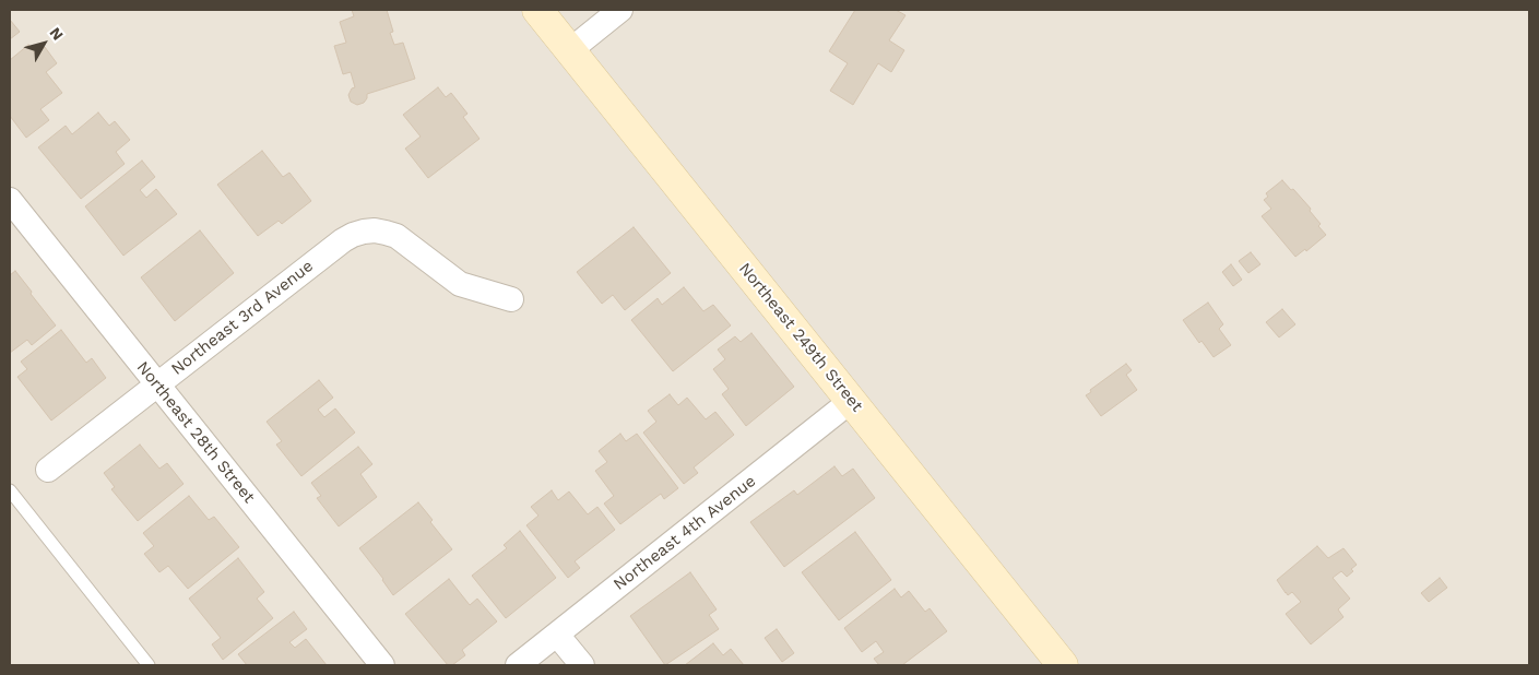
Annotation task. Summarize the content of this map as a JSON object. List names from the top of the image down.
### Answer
{
  "streets": {
    "street": [
      "Northeast 3rd Avenue",
      "Northeast 249th Street",
      "Northeast 28th Street",
      "Northeast 4th Avenue"
    ]
  },
  "crossings": [
    ["Northeast 3rd Avenue", "Northeast 28th Street"],
    ["Northeast 249th Street", "Northeast 4th Avenue"]
  ],
  "north": "top right"
}
